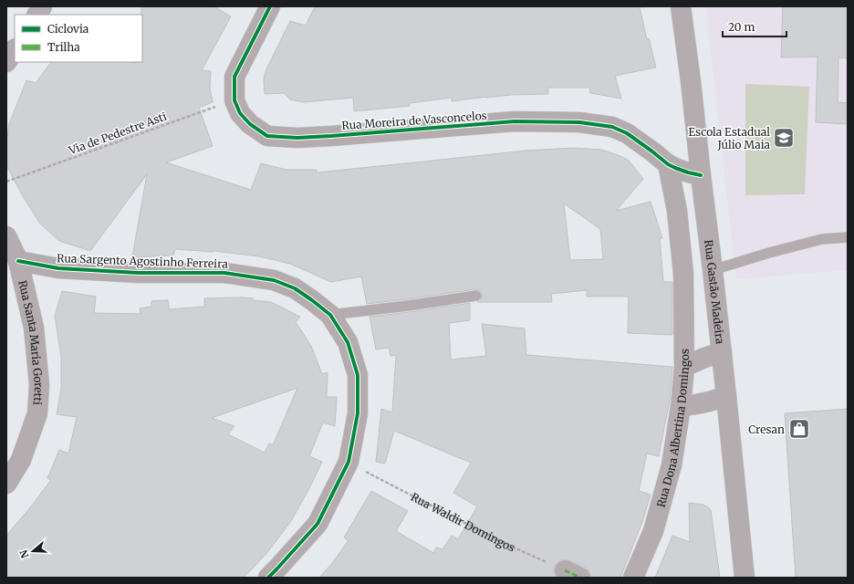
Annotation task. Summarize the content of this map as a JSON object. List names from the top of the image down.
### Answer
{
  "streets": {
    "street": [
      "Rua Moreira de Vasconcelos",
      "Rua Sargento Agostinho Ferreira",
      "Rua Gastão Madeira",
      "Rua Santa Maria Goretti",
      "Rua Dona Albertina Domingos"
    ],
    "path": ["Via de Pedestre Asti", "Rua Waldir Domingos"]
  },
  "crossings": [
    ["Rua Moreira de Vasconcelos", "Via de Pedestre Asti"],
    ["Rua Moreira de Vasconcelos", "Rua Gastão Madeira"],
    ["Rua Moreira de Vasconcelos", "Rua Dona Albertina Domingos"],
    ["Rua Sargento Agostinho Ferreira", "Rua Santa Maria Goretti"],
    ["Rua Sargento Agostinho Ferreira", "Rua Waldir Domingos"]
  ],
  "places": {
    "school or university": ["Escola Estadual Júlio Maia"],
    "shop": ["Cresan"]
  },
  "legend": ["Ciclovia", "Trilha"],
  "scale_bar": "20 m",
  "north": "left"
}
